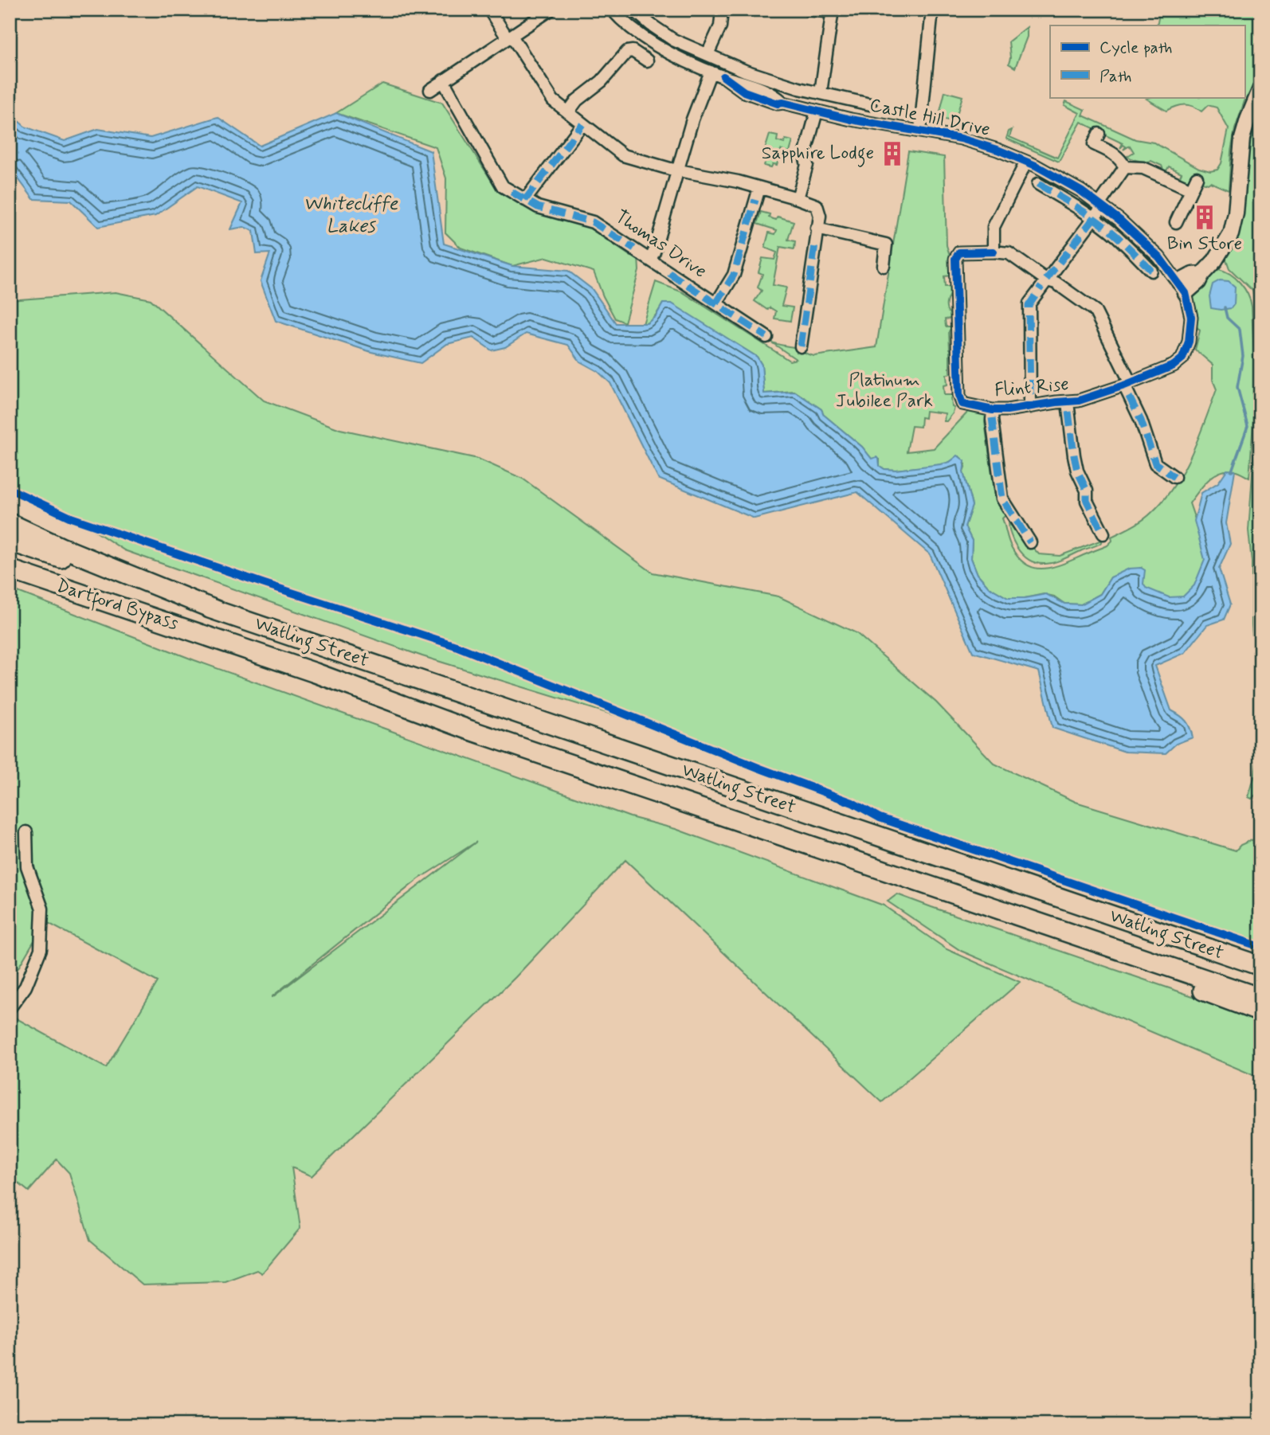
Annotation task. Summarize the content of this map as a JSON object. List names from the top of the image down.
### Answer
{
  "streets": {
    "highway": ["Dartford Bypass", "Watling Street"],
    "street": ["Castle Hill Drive", "Thomas Drive", "Flint Rise"]
  },
  "crossings": [
    ["Castle Hill Drive", "Flint Rise"],
    ["Dartford Bypass", "Watling Street"]
  ],
  "water": ["Whitecliffe Lakes"],
  "parks": ["Platinum Jubilee Park"],
  "places": {
    "building": ["Sapphire Lodge", "Bin Store"]
  },
  "legend": ["Cycle path", "Path"]
}
